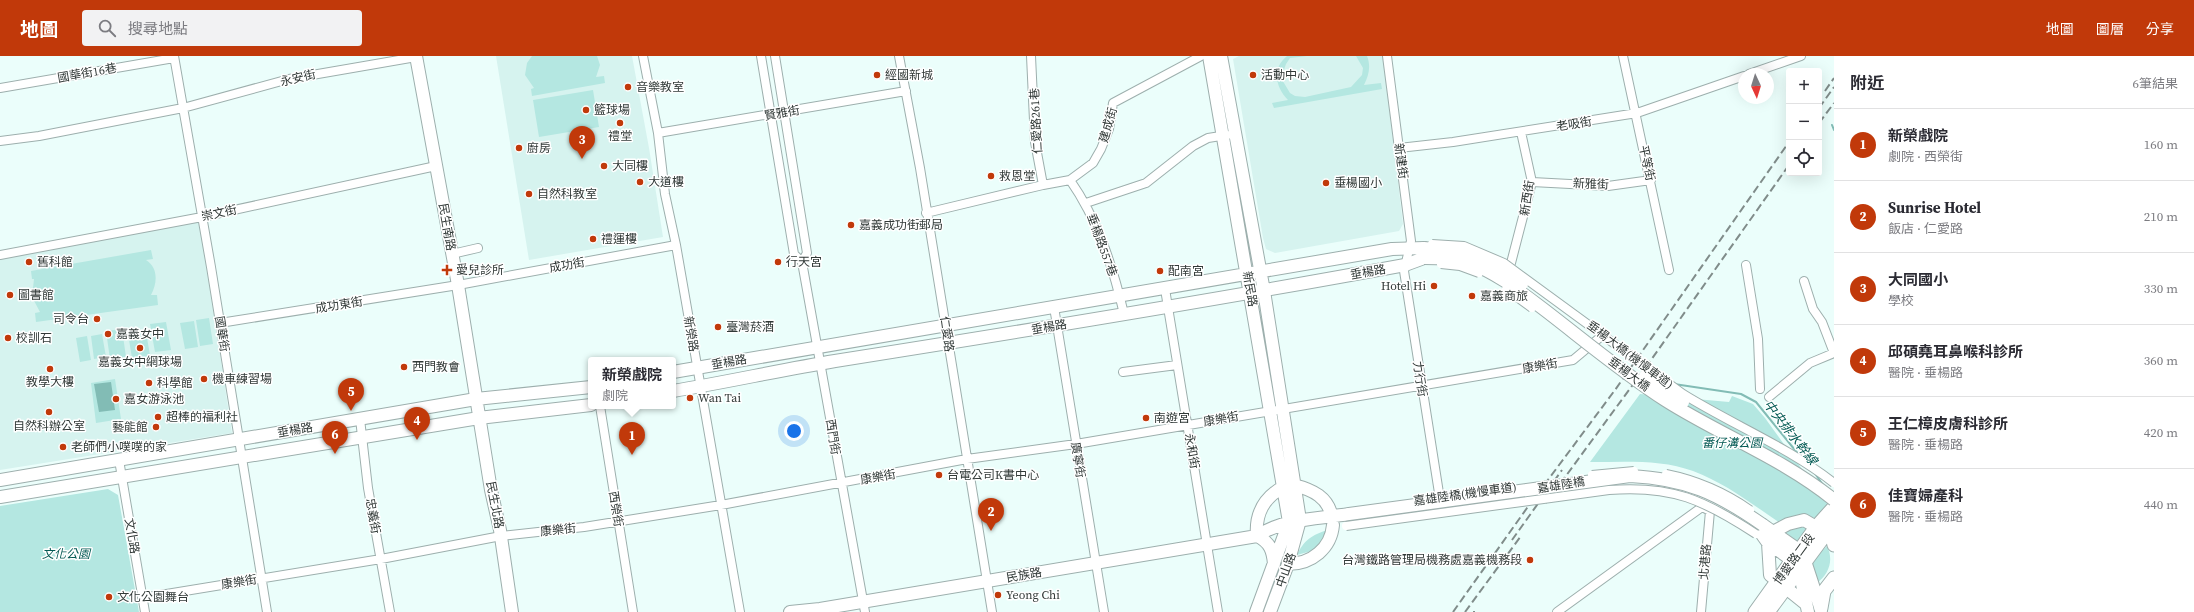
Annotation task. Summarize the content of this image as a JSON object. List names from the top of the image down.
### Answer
{
  "streets": {
    "main road": ["博愛路二段"],
    "street": [
      "國華街16巷",
      "永安街",
      "賢雅街",
      "仁愛路261巷",
      "老吸街",
      "建成街",
      "新建街",
      "平等街",
      "新雅街",
      "新西街",
      "崇文街",
      "民生南路",
      "垂楊路557巷",
      "成功街",
      "垂楊路",
      "新民路",
      "成功東街",
      "國華街",
      "新榮路",
      "仁愛路",
      "垂楊大橋(機慢車道)",
      "康樂街",
      "垂楊大橋",
      "力行街",
      "西門街",
      "永和街",
      "廣寧街",
      "嘉雄陸橋",
      "民生北路",
      "西榮街",
      "忠義街",
      "文化路",
      "北港路",
      "中山路",
      "民族路"
    ]
  },
  "crossings": [
    ["國華街16巷", "國華街"],
    ["永安街", "民生南路"],
    ["永安街", "國華街"],
    ["賢雅街", "新榮路"],
    ["賢雅街", "仁愛路"],
    ["賢雅街", "西門街"],
    ["仁愛路261巷", "建成街"],
    ["老吸街", "新建街"],
    ["老吸街", "平等街"],
    ["老吸街", "新西街"],
    ["建成街", "垂楊路557巷"],
    ["建成街", "仁愛路"],
    ["新建街", "垂楊路"],
    ["新建街", "力行街"],
    ["平等街", "新雅街"],
    ["新雅街", "新西街"],
    ["崇文街", "民生南路"],
    ["崇文街", "國華街"],
    ["民生南路", "成功街"],
    ["民生南路", "垂楊路"],
    ["民生南路", "成功東街"],
    ["民生南路", "民生北路"],
    ["垂楊路557巷", "垂楊路"],
    ["成功街", "成功東街"],
    ["成功街", "新榮路"],
    ["垂楊路", "新民路"],
    ["垂楊路", "國華街"],
    ["垂楊路", "新榮路"],
    ["垂楊路", "仁愛路"],
    ["垂楊路", "垂楊大橋(機慢車道)"],
    ["垂楊路", "垂楊大橋"],
    ["垂楊路", "力行街"],
    ["垂楊路", "西門街"],
    ["垂楊路", "永和街"],
    ["垂楊路", "廣寧街"],
    ["垂楊路", "民生北路"],
    ["垂楊路", "忠義街"],
    ["垂楊路", "文化路"],
    ["新民路", "康樂街"],
    ["新民路", "中山路"],
    ["新民路", "民族路"],
    ["成功東街", "國華街"],
    ["國華街", "康樂街"],
    ["新榮路", "康樂街"],
    ["仁愛路", "康樂街"],
    ["仁愛路", "民族路"],
    ["垂楊大橋(機慢車道)", "垂楊大橋"],
    ["康樂街", "力行街"],
    ["康樂街", "西門街"],
    ["康樂街", "永和街"],
    ["康樂街", "廣寧街"],
    ["康樂街", "民生北路"],
    ["康樂街", "西榮街"],
    ["康樂街", "忠義街"],
    ["康樂街", "文化路"],
    ["垂楊大橋", "博愛路二段"],
    ["西門街", "民族路"],
    ["永和街", "民族路"],
    ["廣寧街", "民族路"],
    ["嘉雄陸橋", "民族路"],
    ["中山路", "民族路"]
  ],
  "water": ["中央排水幹線"],
  "parks": ["番仔溝公園", "文化公園"],
  "places": {
    "other": [
      "經國新城",
      "活動中心",
      "音樂教室",
      "籃球場",
      "禮堂",
      "廚房",
      "大同樓",
      "救恩堂",
      "大道樓",
      "垂楊國小",
      "自然科教室",
      "嘉義成功街郵局",
      "禮運樓",
      "舊科館",
      "行天宮",
      "配南宮",
      "Hotel Hi",
      "圖書館",
      "嘉義商旅",
      "司令台",
      "臺灣菸酒",
      "嘉義女中",
      "校訓石",
      "嘉義女中網球場",
      "西門教會",
      "教學大樓",
      "機車練習場",
      "科學館",
      "Wan Tai",
      "嘉女游泳池",
      "自然科辦公室",
      "超棒的福利社",
      "南遊宮",
      "藝能館",
      "老師們小噗噗的家",
      "台電公司K書中心",
      "台灣鐵路管理局機務處嘉義機務段",
      "Yeong Chi",
      "文化公園舞台"
    ],
    "health": ["愛兒診所"]
  },
  "north": "bottom",
  "page": {
    "header": "地圖",
    "search": "搜尋地點",
    "nav": ["地圖", "圖層", "分享"],
    "heading": ["附近", "6筆結果"],
    "map_buttons": ["+", "−"],
    "list": [
      {
        "mark": "1",
        "name": "新榮戲院",
        "note": "劇院 · 西榮街",
        "value": "160 m"
      },
      {
        "mark": "2",
        "name": "Sunrise Hotel",
        "note": "飯店 · 仁愛路",
        "value": "210 m"
      },
      {
        "mark": "3",
        "name": "大同國小",
        "note": "學校",
        "value": "330 m"
      },
      {
        "mark": "4",
        "name": "邱碩堯耳鼻喉科診所",
        "note": "醫院 · 垂楊路",
        "value": "360 m"
      },
      {
        "mark": "5",
        "name": "王仁樟皮膚科診所",
        "note": "醫院 · 垂楊路",
        "value": "420 m"
      },
      {
        "mark": "6",
        "name": "佳寶婦產科",
        "note": "醫院 · 垂楊路",
        "value": "440 m"
      }
    ],
    "pins": [
      "3",
      "5",
      "4",
      "6",
      "1",
      "2"
    ],
    "popup": ["新榮戲院", "劇院"]
  }
}
